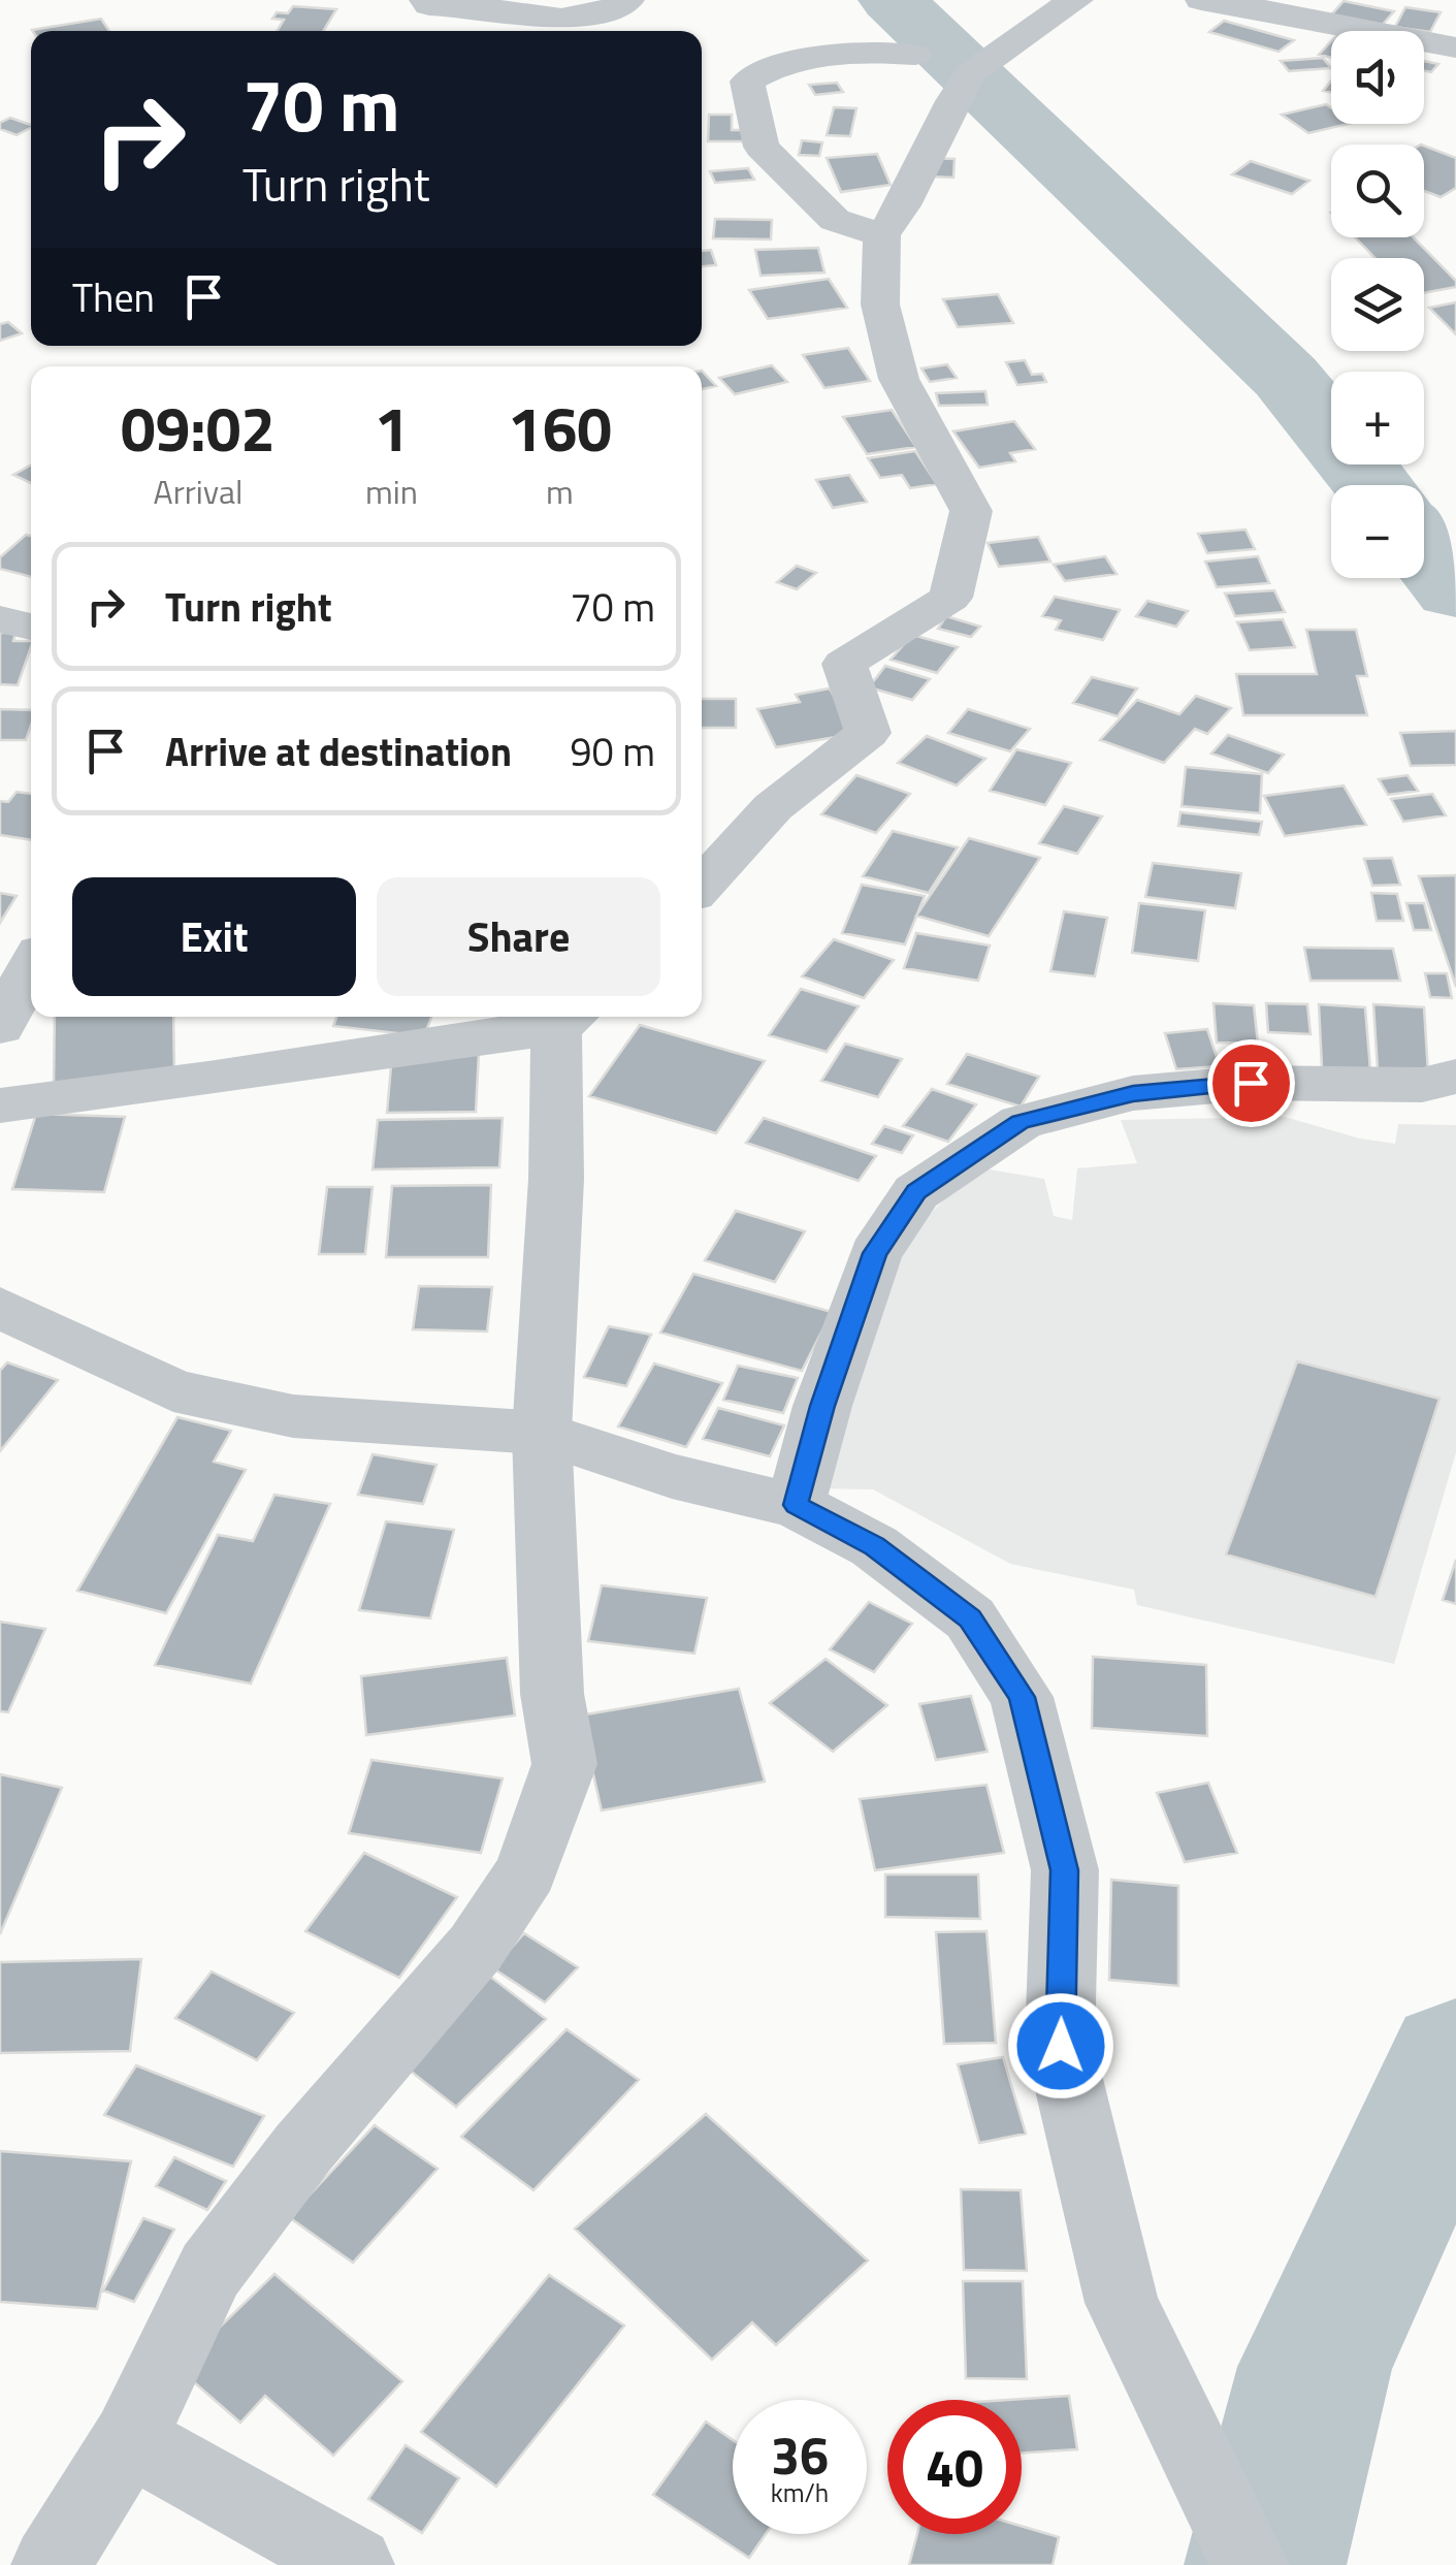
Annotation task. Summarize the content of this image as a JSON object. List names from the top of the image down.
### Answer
{
  "page": {
    "map_buttons": ["+", "−"],
    "turn": ["70 m", "Turn right"],
    "then": "Then",
    "eta": [
      "09:02",
      "Arrival",
      "1",
      "min",
      "160",
      "m"
    ],
    "list": [
      {
        "name": "Turn right",
        "value": "70 m"
      },
      {
        "name": "Arrive at destination",
        "value": "90 m"
      }
    ],
    "buttons": ["Exit", "Share"],
    "speed": "36 km/h",
    "limit": "40"
  }
}
